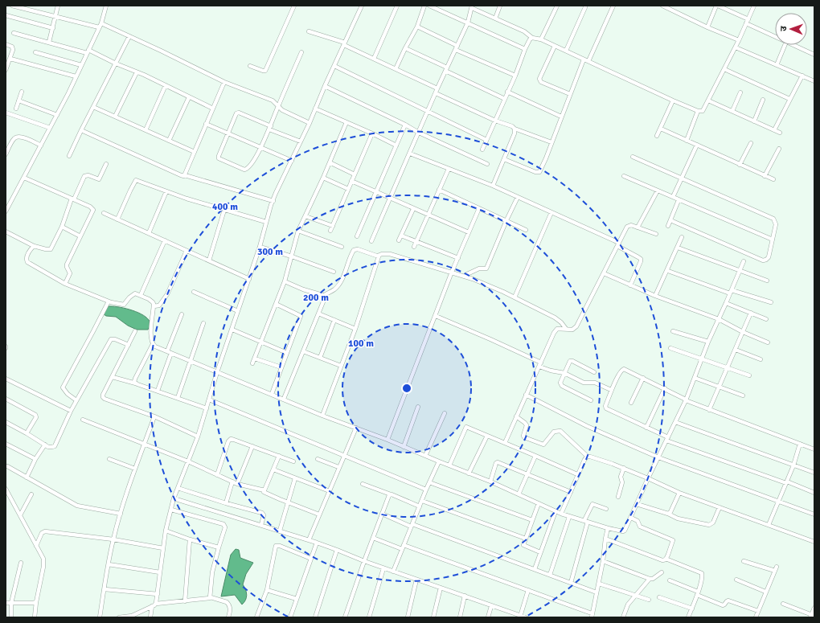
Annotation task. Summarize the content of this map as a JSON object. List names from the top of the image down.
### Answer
{
  "north": "left",
  "rings": [
    "400 m",
    "300 m",
    "200 m",
    "100 m"
  ]
}
